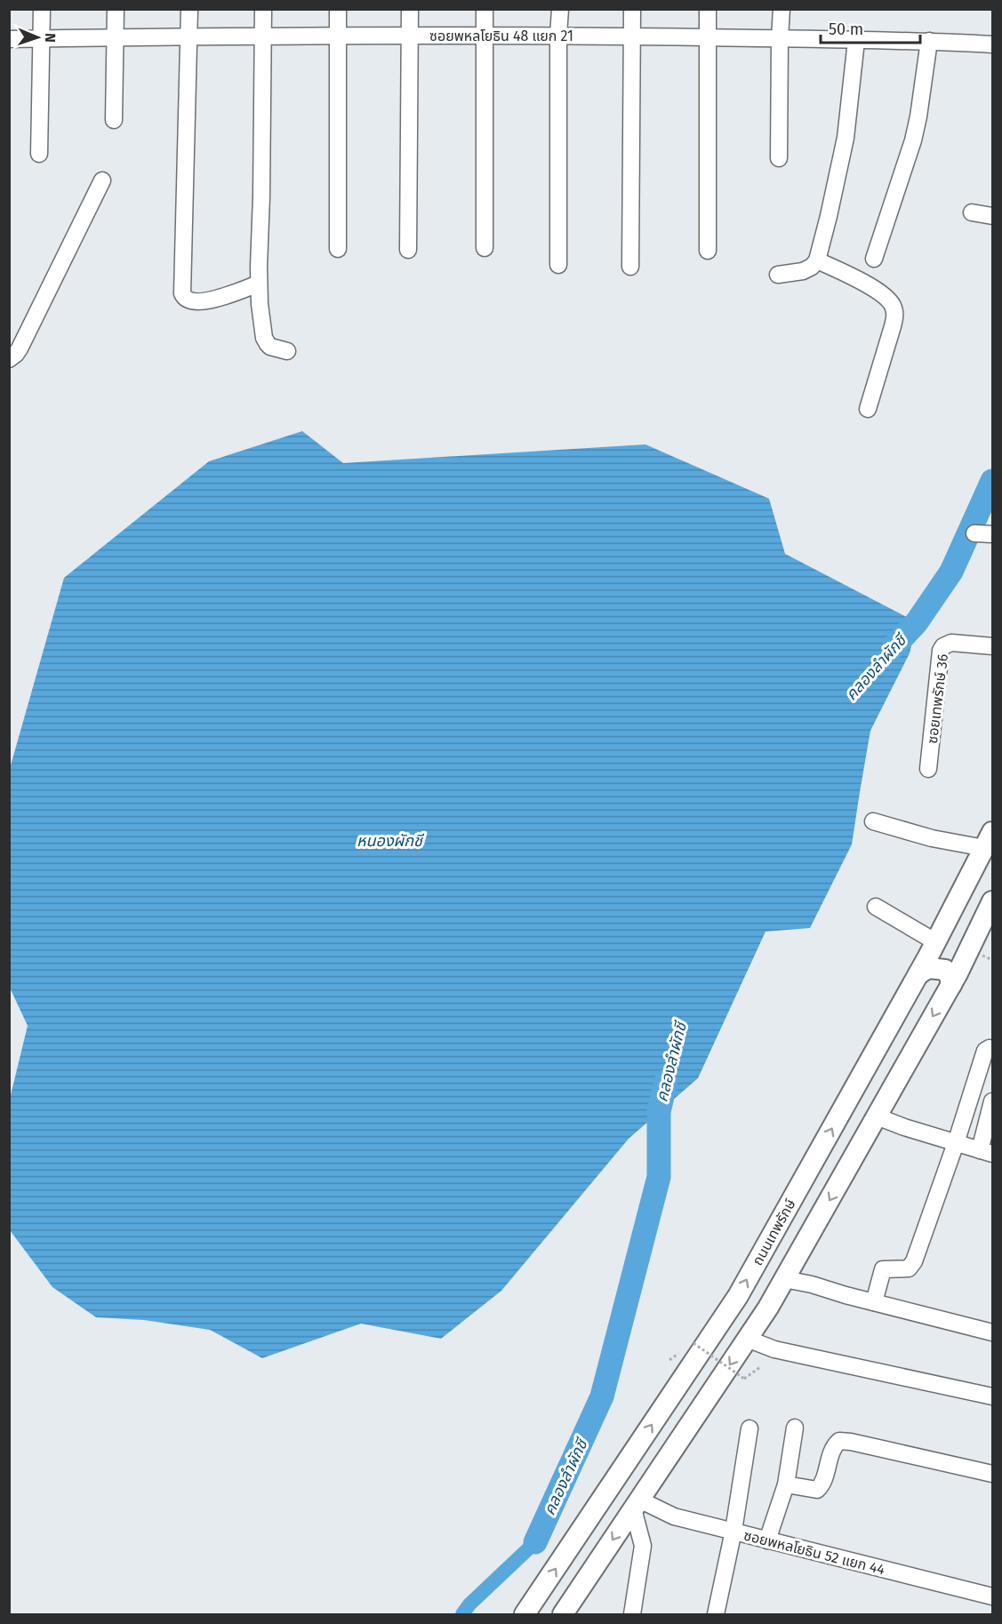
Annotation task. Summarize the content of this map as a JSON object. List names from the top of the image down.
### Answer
{
  "streets": {
    "main road": ["ถนนเทพรักษ์"],
    "street": ["ซอยพหลโยธิน 48 แยก 21", "ซอยเทพรักษ์ 36", "ซอยพหลโยธิน 52 แยก 44"]
  },
  "water": ["คลองลำผักชี", "หนองผักชี"],
  "scale_bar": "50 m",
  "north": "right"
}
